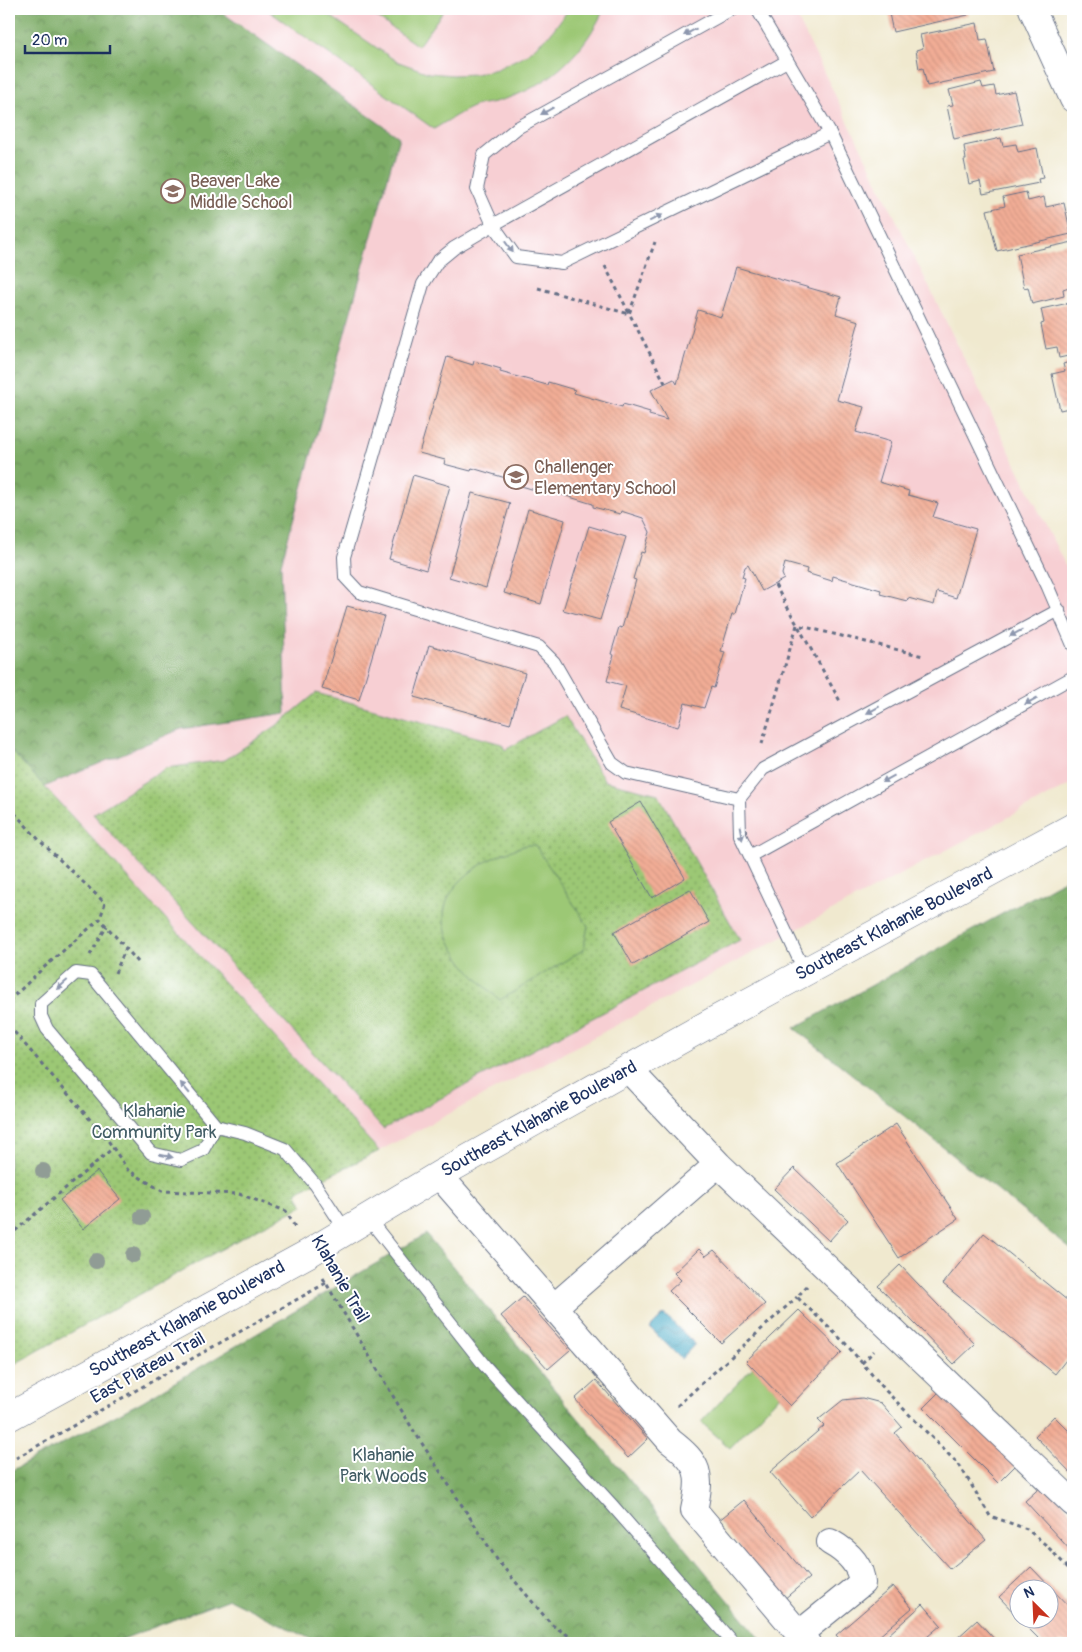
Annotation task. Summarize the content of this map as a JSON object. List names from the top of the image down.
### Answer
{
  "streets": {
    "street": ["Southeast Klahanie Boulevard"],
    "path": ["Klahanie Trail", "East Plateau Trail"]
  },
  "crossings": [
    ["Southeast Klahanie Boulevard", "Klahanie Trail"],
    ["Klahanie Trail", "East Plateau Trail"]
  ],
  "parks": ["Klahanie Community Park", "Klahanie Park Woods"],
  "places": {
    "school or university": ["Beaver Lake Middle School", "Challenger Elementary School"]
  },
  "scale_bar": "20 m",
  "north": "top left"
}
